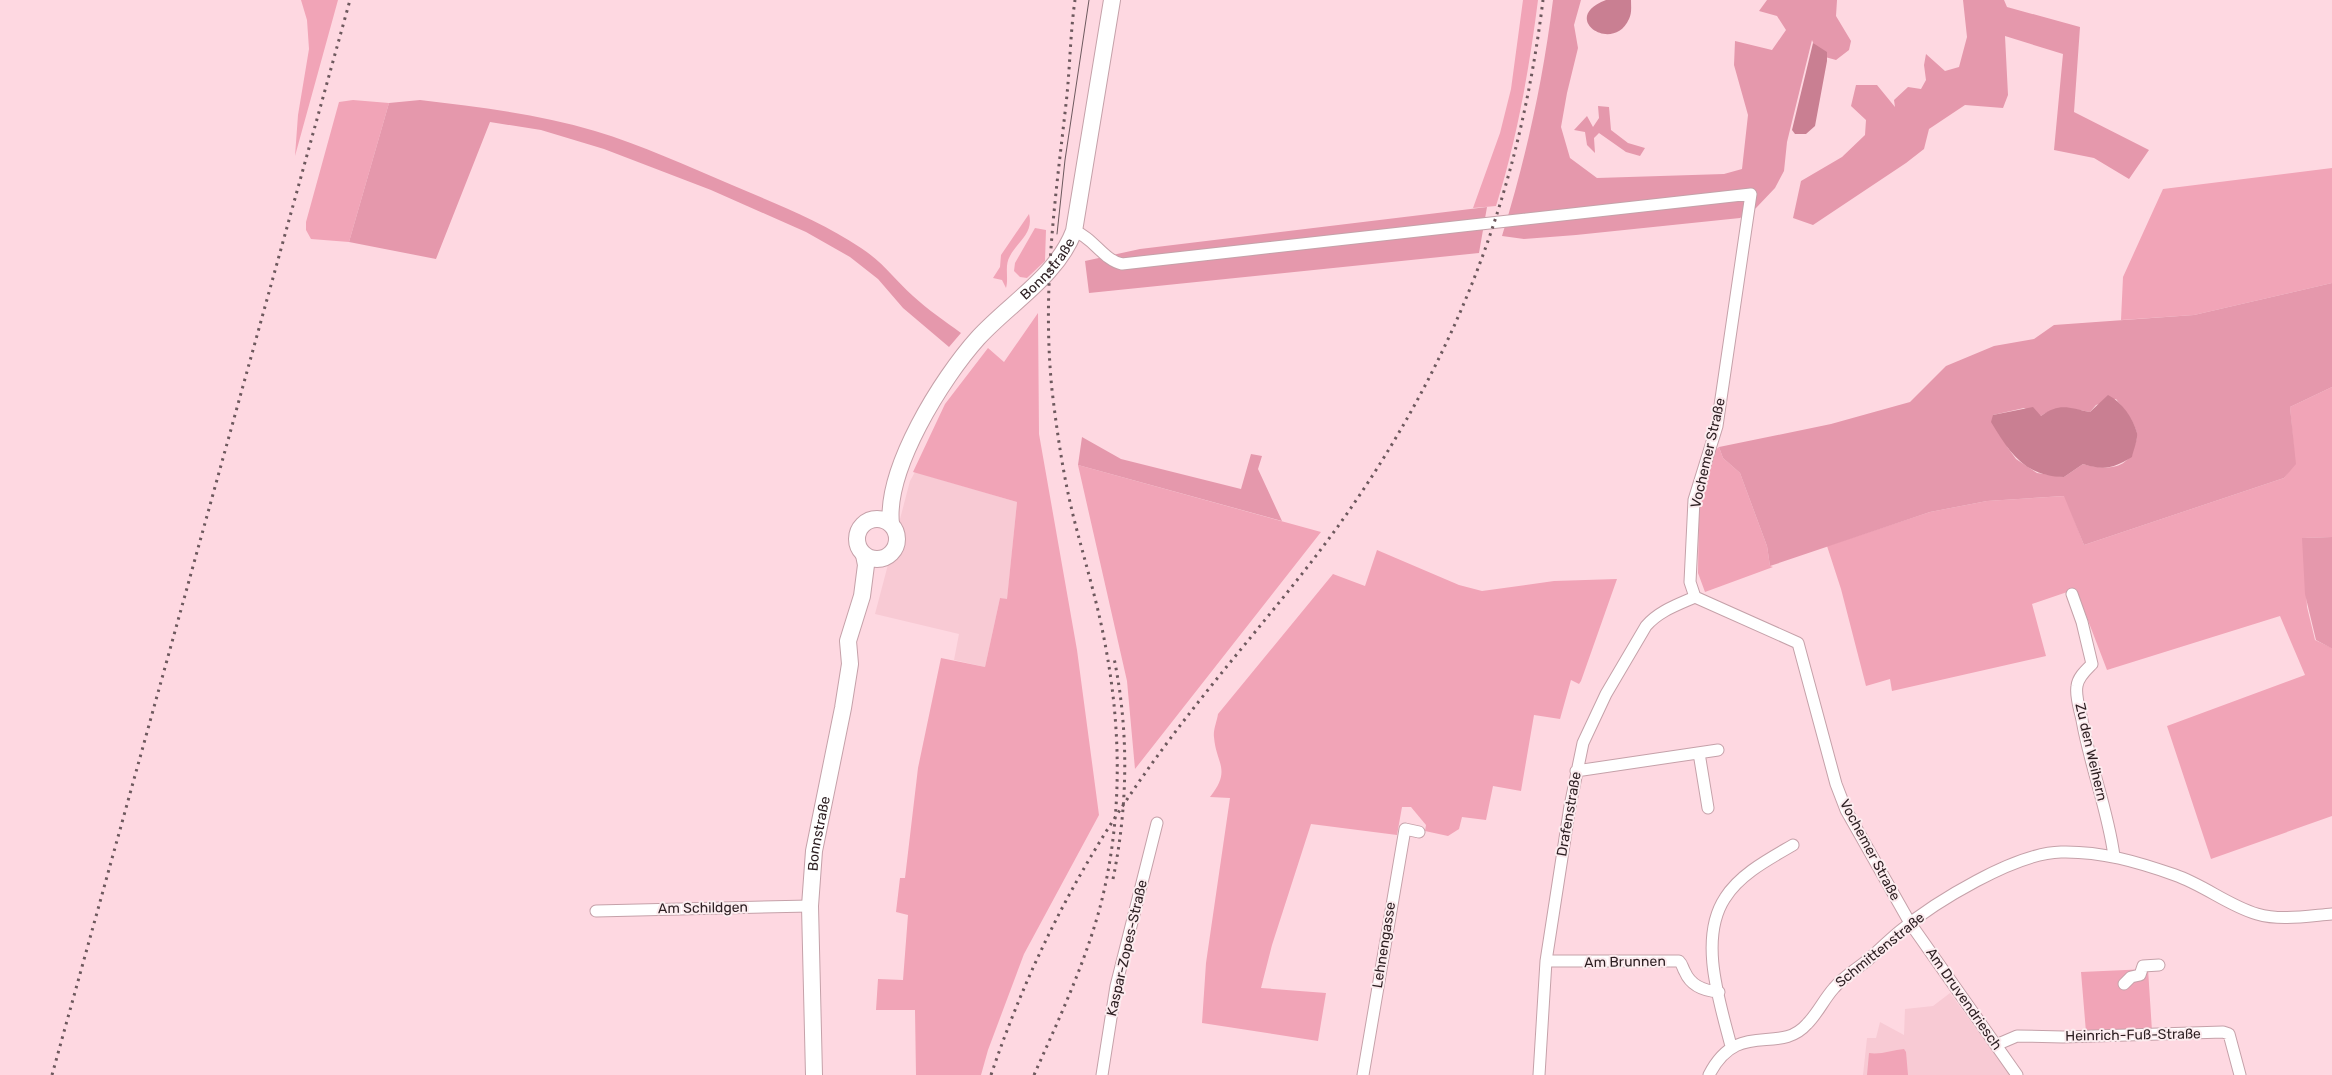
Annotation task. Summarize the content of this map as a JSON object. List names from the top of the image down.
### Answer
{
  "streets": {
    "main road": ["Bonnstraße"],
    "street": [
      "Vochemer Straße",
      "Zu den Weihern",
      "Drafenstraße",
      "Am Schildgen",
      "Lehnengasse",
      "Kaspar-Zopes-Straße",
      "Schmittenstraße",
      "Am Brunnen",
      "Am Druvendriesch",
      "Heinrich-Fuß-Straße"
    ]
  },
  "crossings": [
    ["Bonnstraße", "Vochemer Straße"],
    ["Bonnstraße", "Am Schildgen"],
    ["Vochemer Straße", "Drafenstraße"],
    ["Vochemer Straße", "Schmittenstraße"],
    ["Vochemer Straße", "Am Druvendriesch"],
    ["Zu den Weihern", "Schmittenstraße"],
    ["Drafenstraße", "Am Brunnen"],
    ["Schmittenstraße", "Am Druvendriesch"],
    ["Am Druvendriesch", "Heinrich-Fuß-Straße"]
  ]
}
